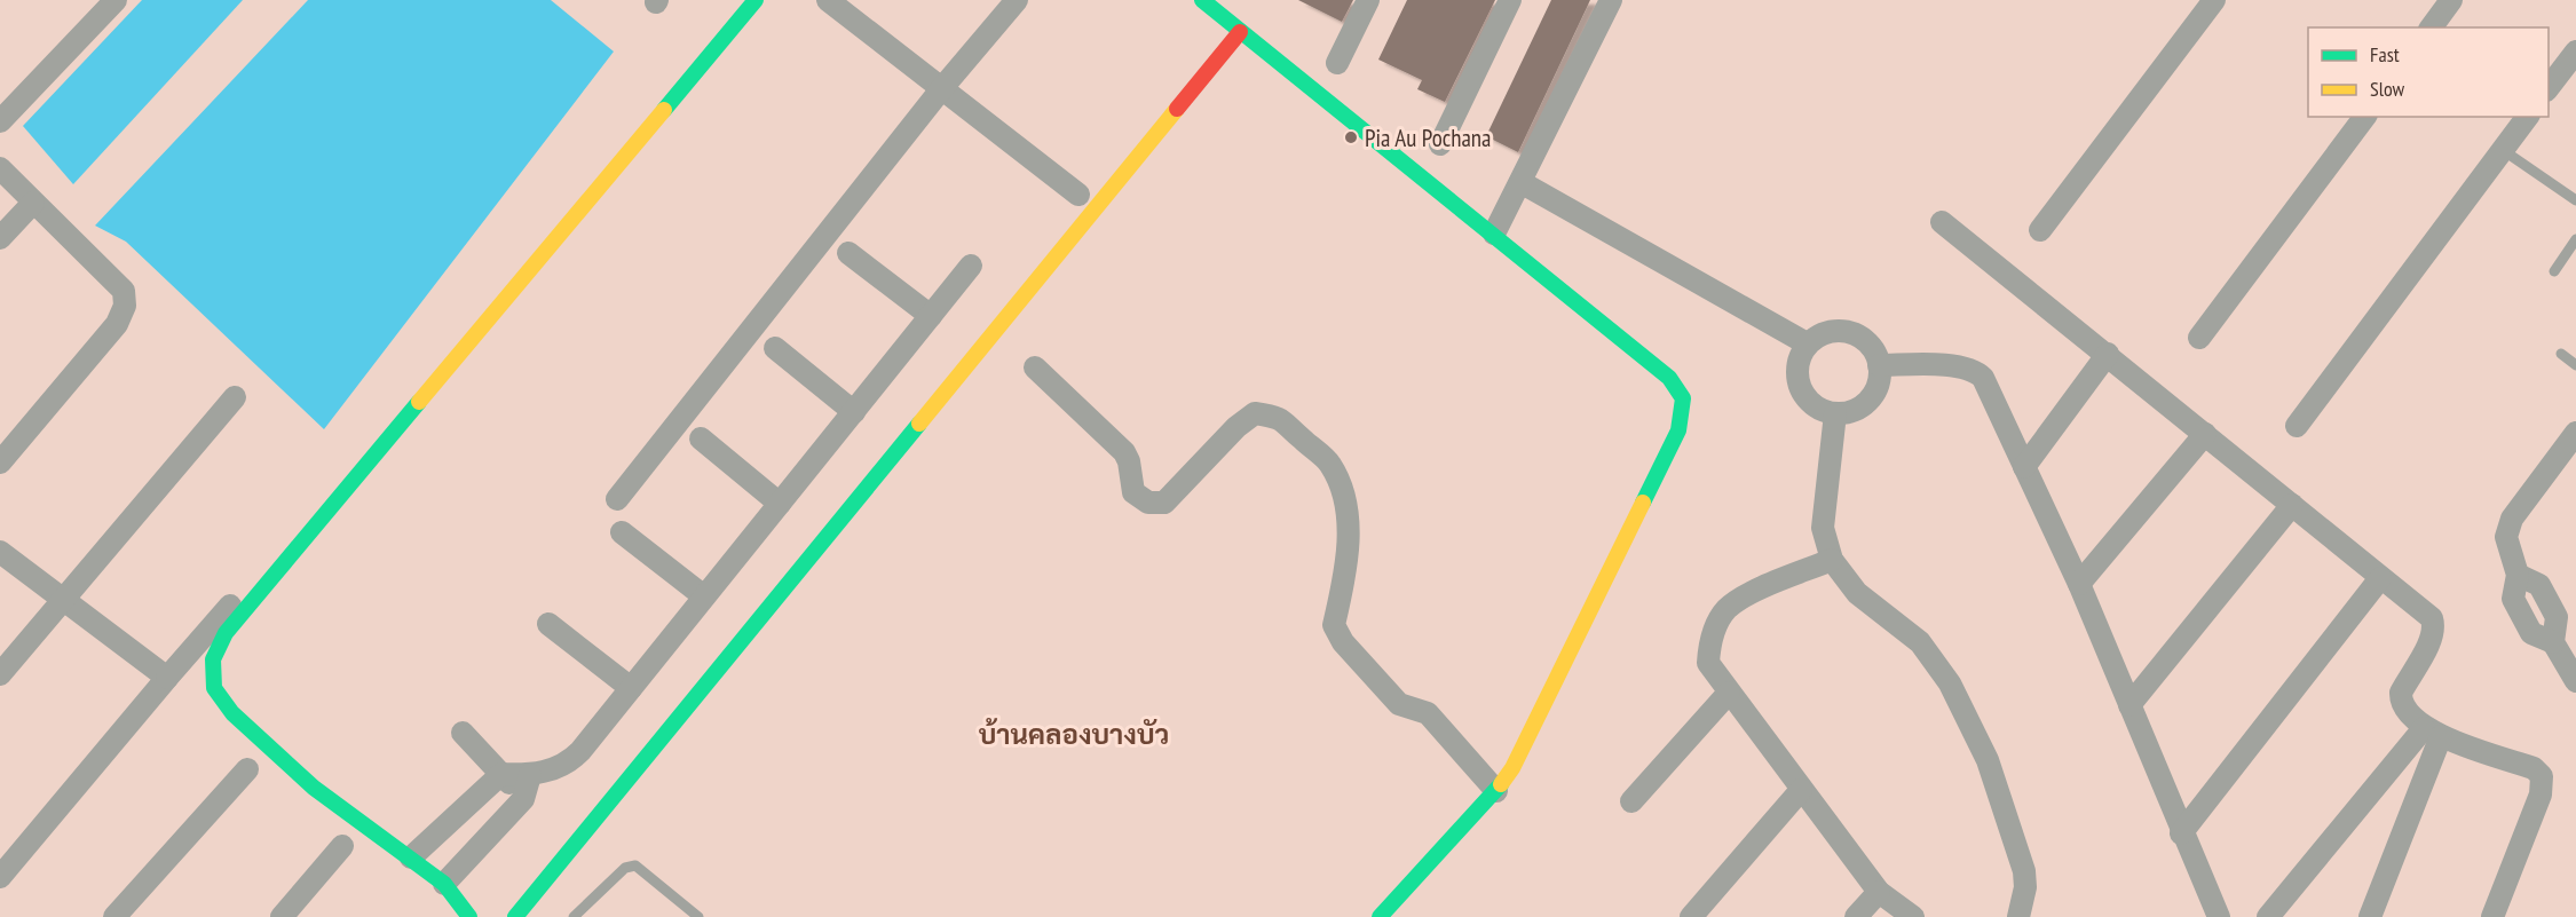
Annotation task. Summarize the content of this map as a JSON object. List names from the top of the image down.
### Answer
{
  "districts": ["บ้านคลองบางบัว"],
  "places": ["Pia Au Pochana"],
  "legend": ["Fast", "Slow"]
}
